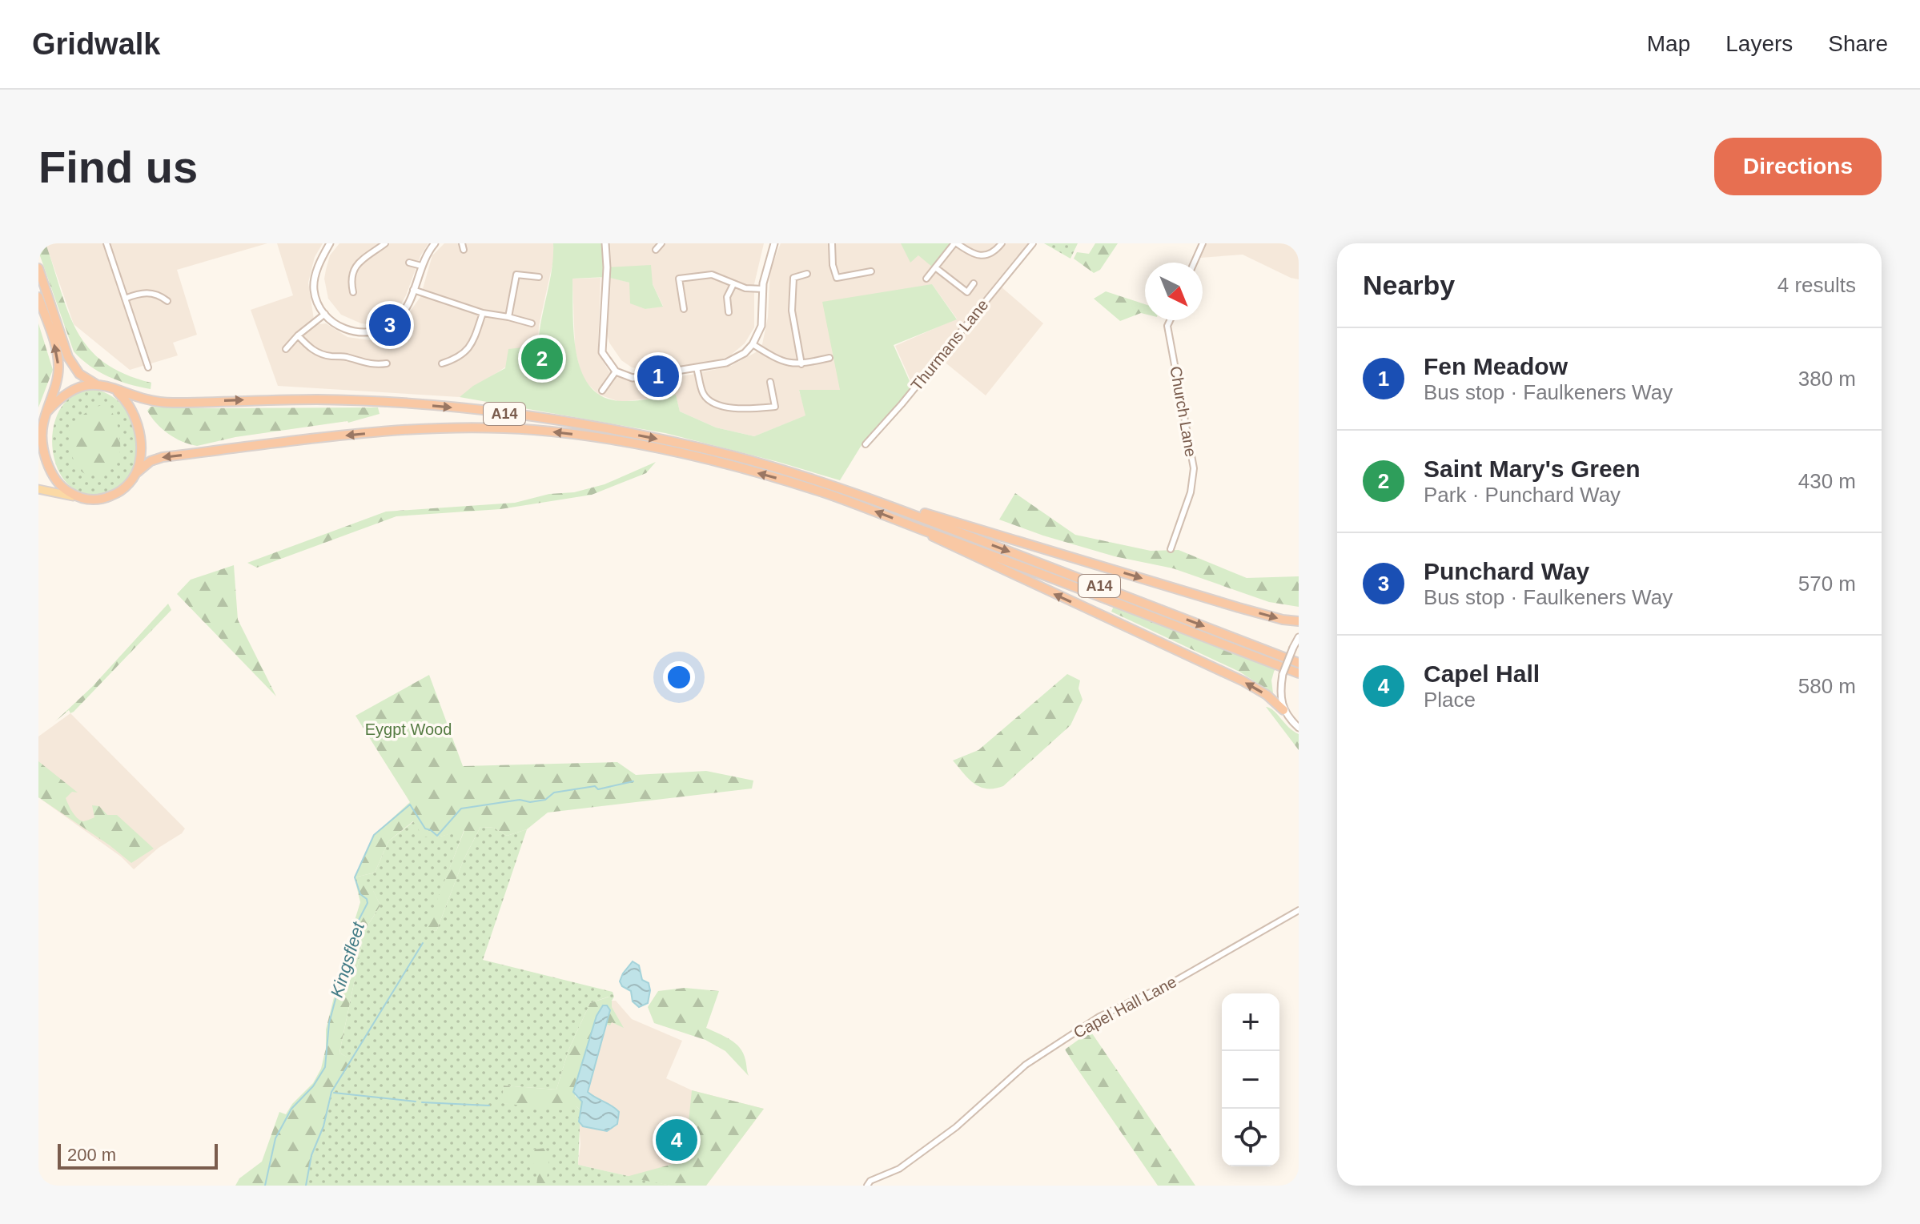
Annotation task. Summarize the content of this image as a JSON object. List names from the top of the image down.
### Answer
{
  "streets": {
    "highway": ["A14"],
    "street": ["Thurmans Lane", "Church Lane", "Capel Hall Lane"]
  },
  "water": ["Kingsfleet"],
  "parks": ["Eygpt Wood"],
  "scale_bar": "200 m",
  "north": "bottom right",
  "page": {
    "header": "Gridwalk",
    "nav": ["Map", "Layers", "Share"],
    "buttons": "Directions",
    "title": "Find us",
    "heading": ["Nearby", "4 results"],
    "pins": [
      "3",
      "2",
      "1",
      "4"
    ],
    "list": [
      {
        "mark": "1",
        "name": "Fen Meadow",
        "note": "Bus stop · Faulkeners Way",
        "value": "380 m"
      },
      {
        "mark": "2",
        "name": "Saint Mary's Green",
        "note": "Park · Punchard Way",
        "value": "430 m"
      },
      {
        "mark": "3",
        "name": "Punchard Way",
        "note": "Bus stop · Faulkeners Way",
        "value": "570 m"
      },
      {
        "mark": "4",
        "name": "Capel Hall",
        "note": "Place",
        "value": "580 m"
      }
    ],
    "map_buttons": ["+", "−"],
    "scale": "200 m"
  }
}
